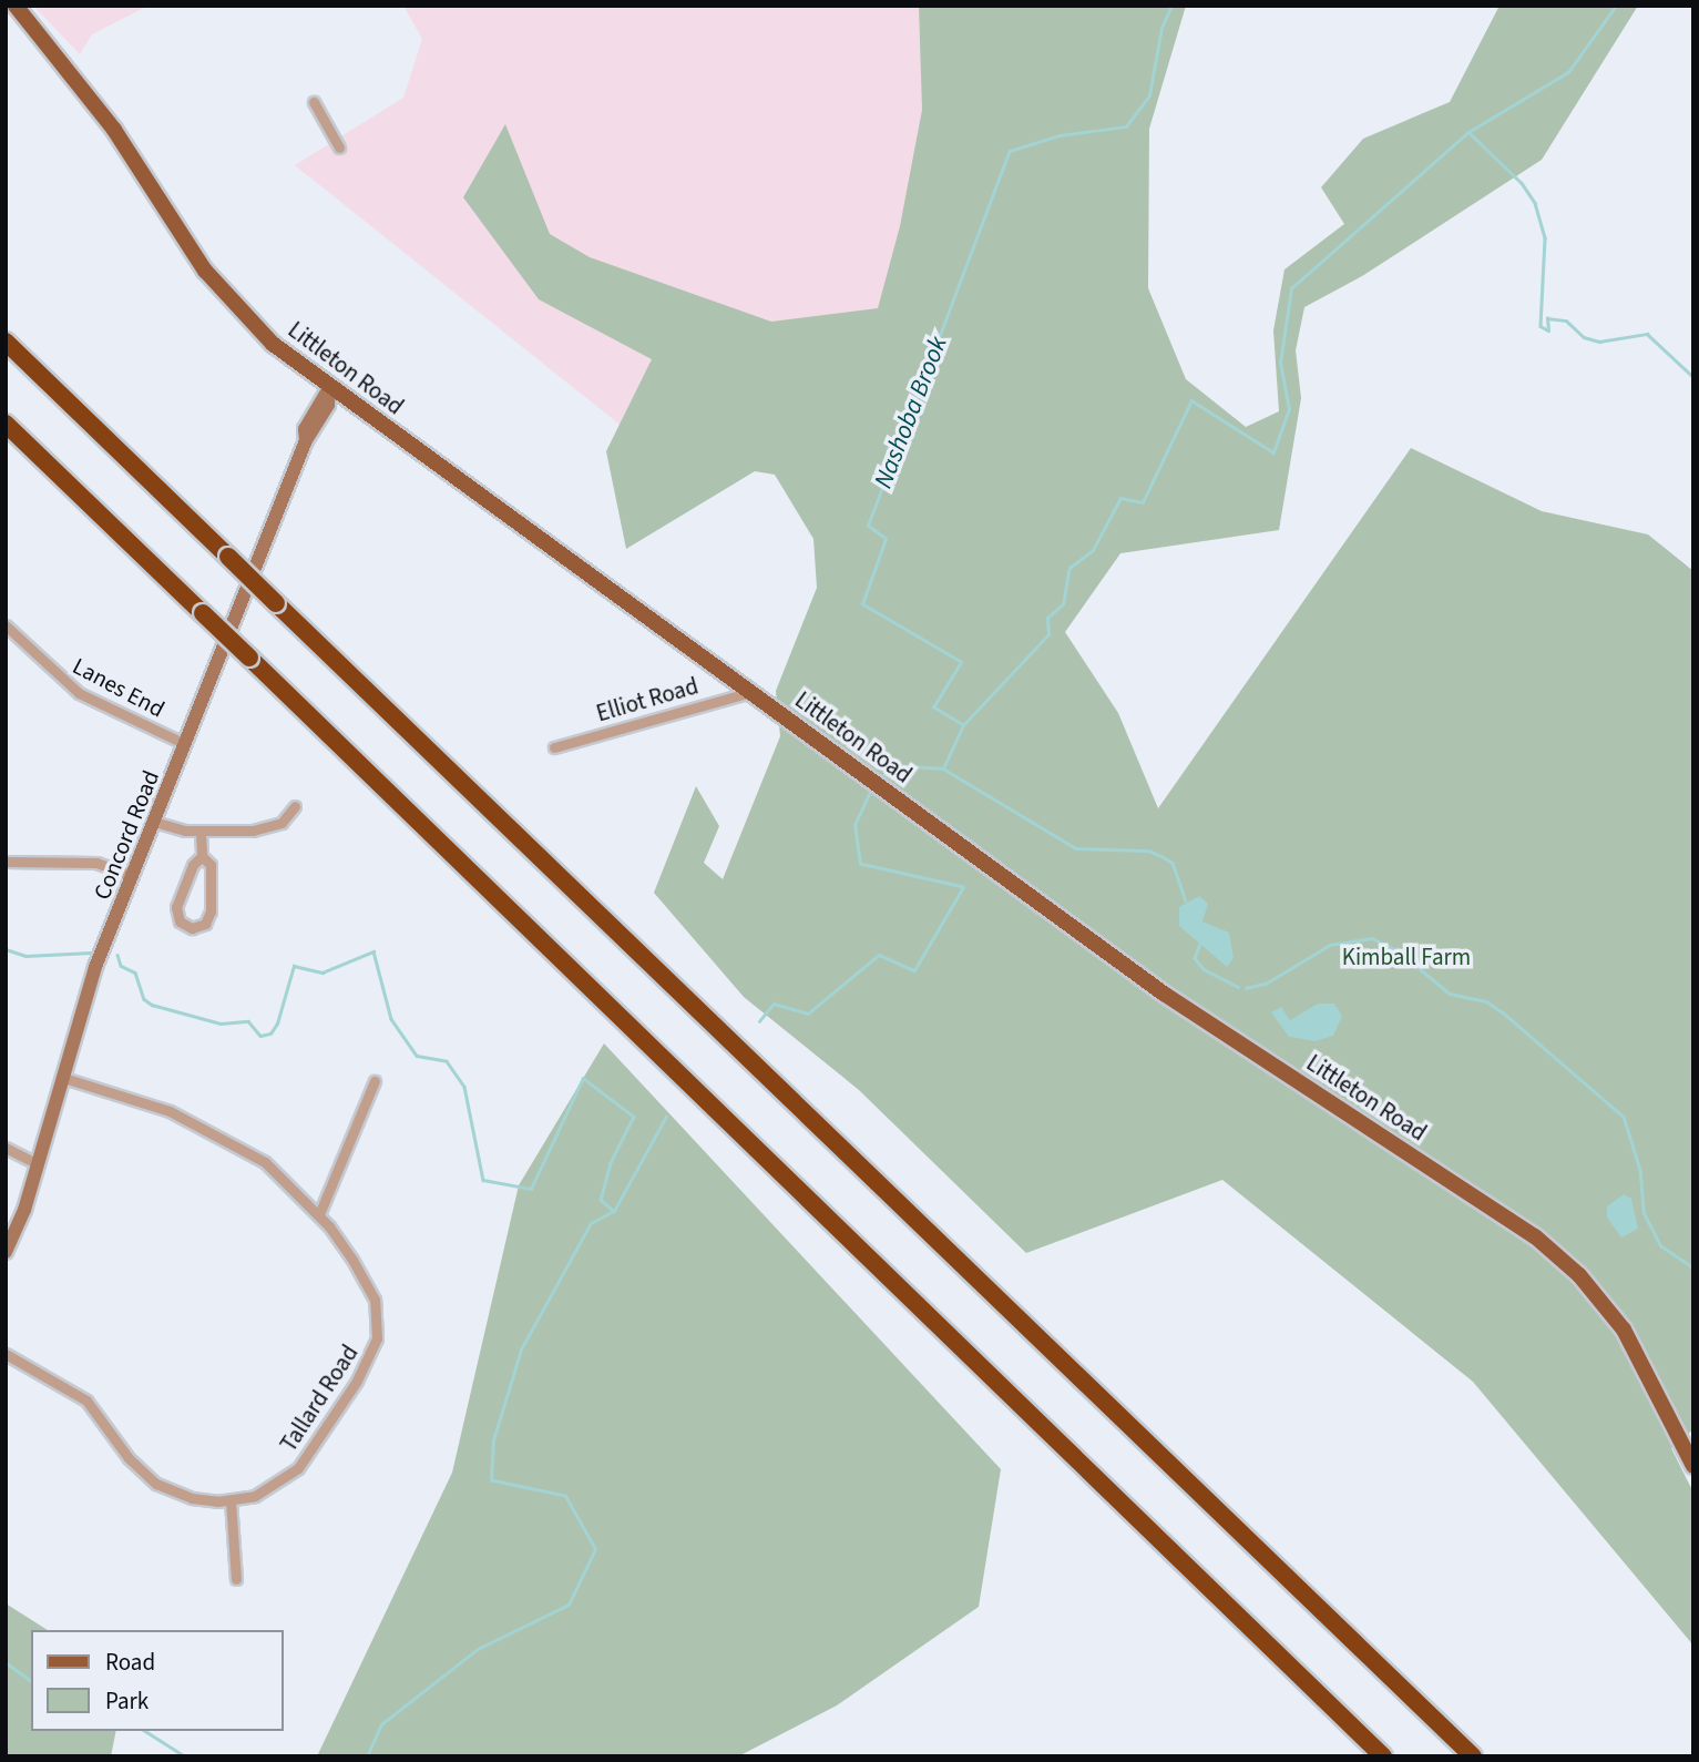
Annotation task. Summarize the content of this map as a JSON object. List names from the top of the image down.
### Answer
{
  "streets": {
    "main road": ["Littleton Road", "Concord Road"],
    "street": ["Lanes End", "Elliot Road", "Tallard Road"]
  },
  "crossings": [
    ["Littleton Road", "Elliot Road"],
    ["Littleton Road", "Concord Road"],
    ["Lanes End", "Concord Road"],
    ["Concord Road", "Tallard Road"]
  ],
  "water": ["Nashoba Brook"],
  "parks": ["Kimball Farm"],
  "legend": ["Road", "Park"]
}
